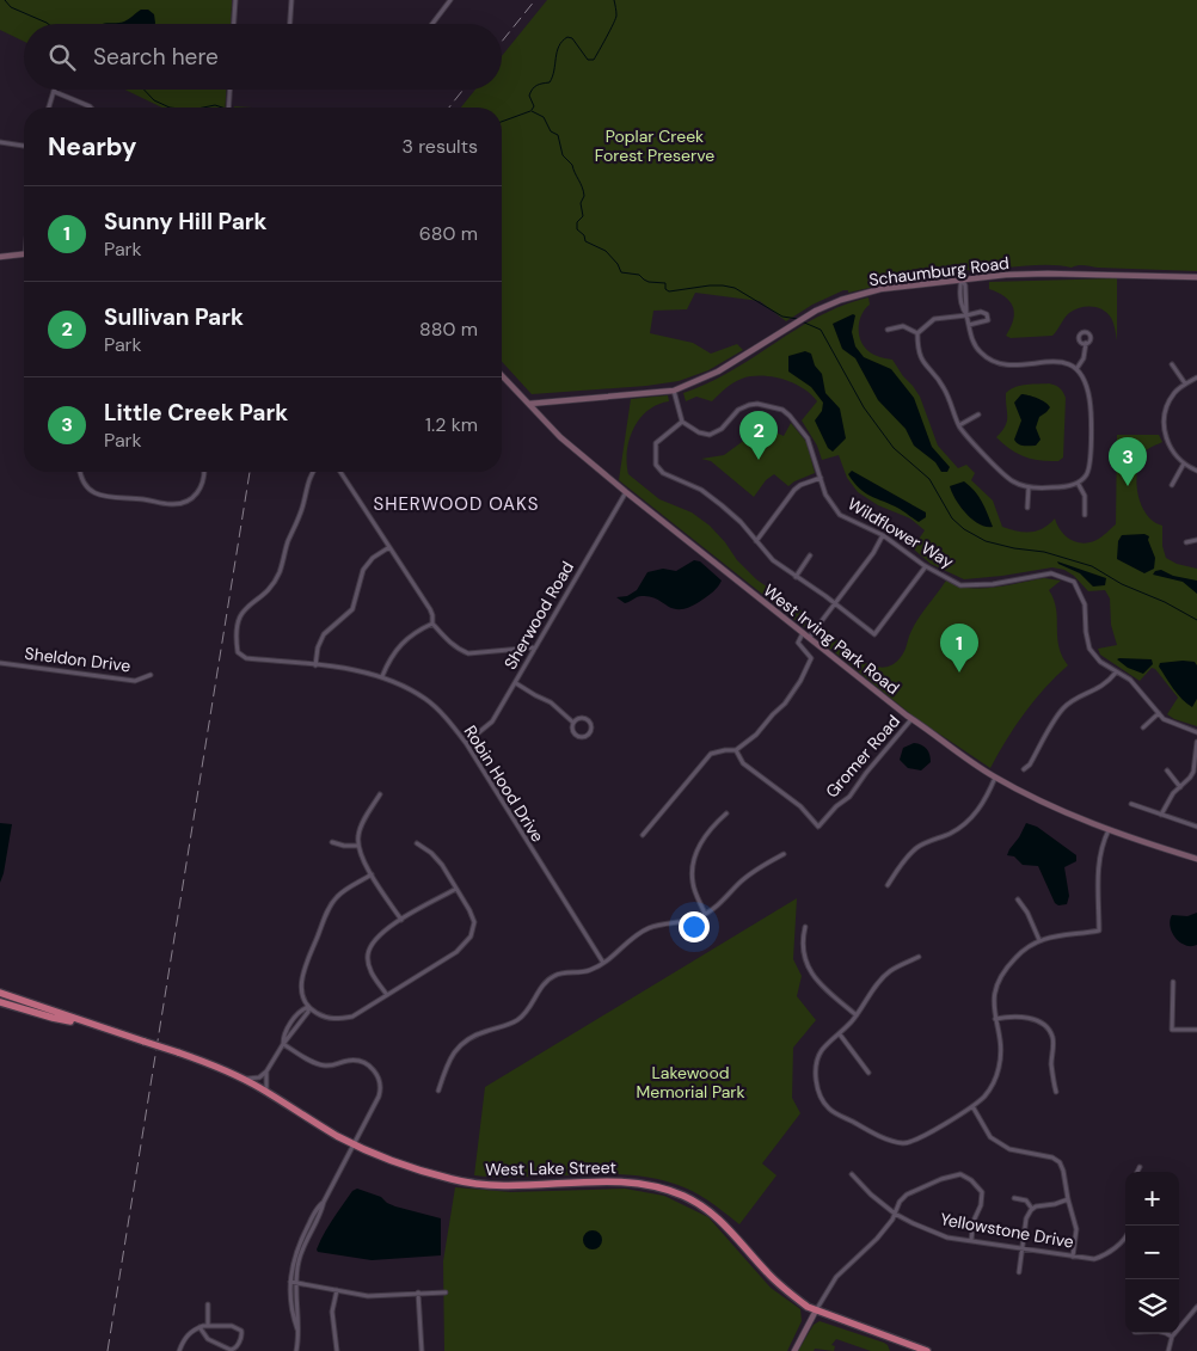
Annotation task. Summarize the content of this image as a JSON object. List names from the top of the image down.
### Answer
{
  "streets": {
    "highway": ["West Lake Street"],
    "main road": ["Schaumburg Road", "West Irving Park Road"],
    "street": [
      "Wildflower Way",
      "Sherwood Road",
      "Sheldon Drive",
      "Gromer Road",
      "Robin Hood Drive",
      "Yellowstone Drive"
    ]
  },
  "crossings": [
    ["Schaumburg Road", "West Irving Park Road"],
    ["Sherwood Road", "West Irving Park Road"],
    ["Sherwood Road", "Robin Hood Drive"],
    ["West Irving Park Road", "Gromer Road"]
  ],
  "districts": ["SHERWOOD OAKS"],
  "parks": ["Poplar Creek Forest Preserve", "Lakewood Memorial Park"],
  "page": {
    "search": "Search here",
    "heading": ["Nearby", "3 results"],
    "list": [
      {
        "mark": "1",
        "name": "Sunny Hill Park",
        "note": "Park",
        "value": "680 m"
      },
      {
        "mark": "2",
        "name": "Sullivan Park",
        "note": "Park",
        "value": "880 m"
      },
      {
        "mark": "3",
        "name": "Little Creek Park",
        "note": "Park",
        "value": "1.2 km"
      }
    ],
    "pins": ["2", "3", "1"],
    "map_buttons": ["+", "−"]
  }
}
